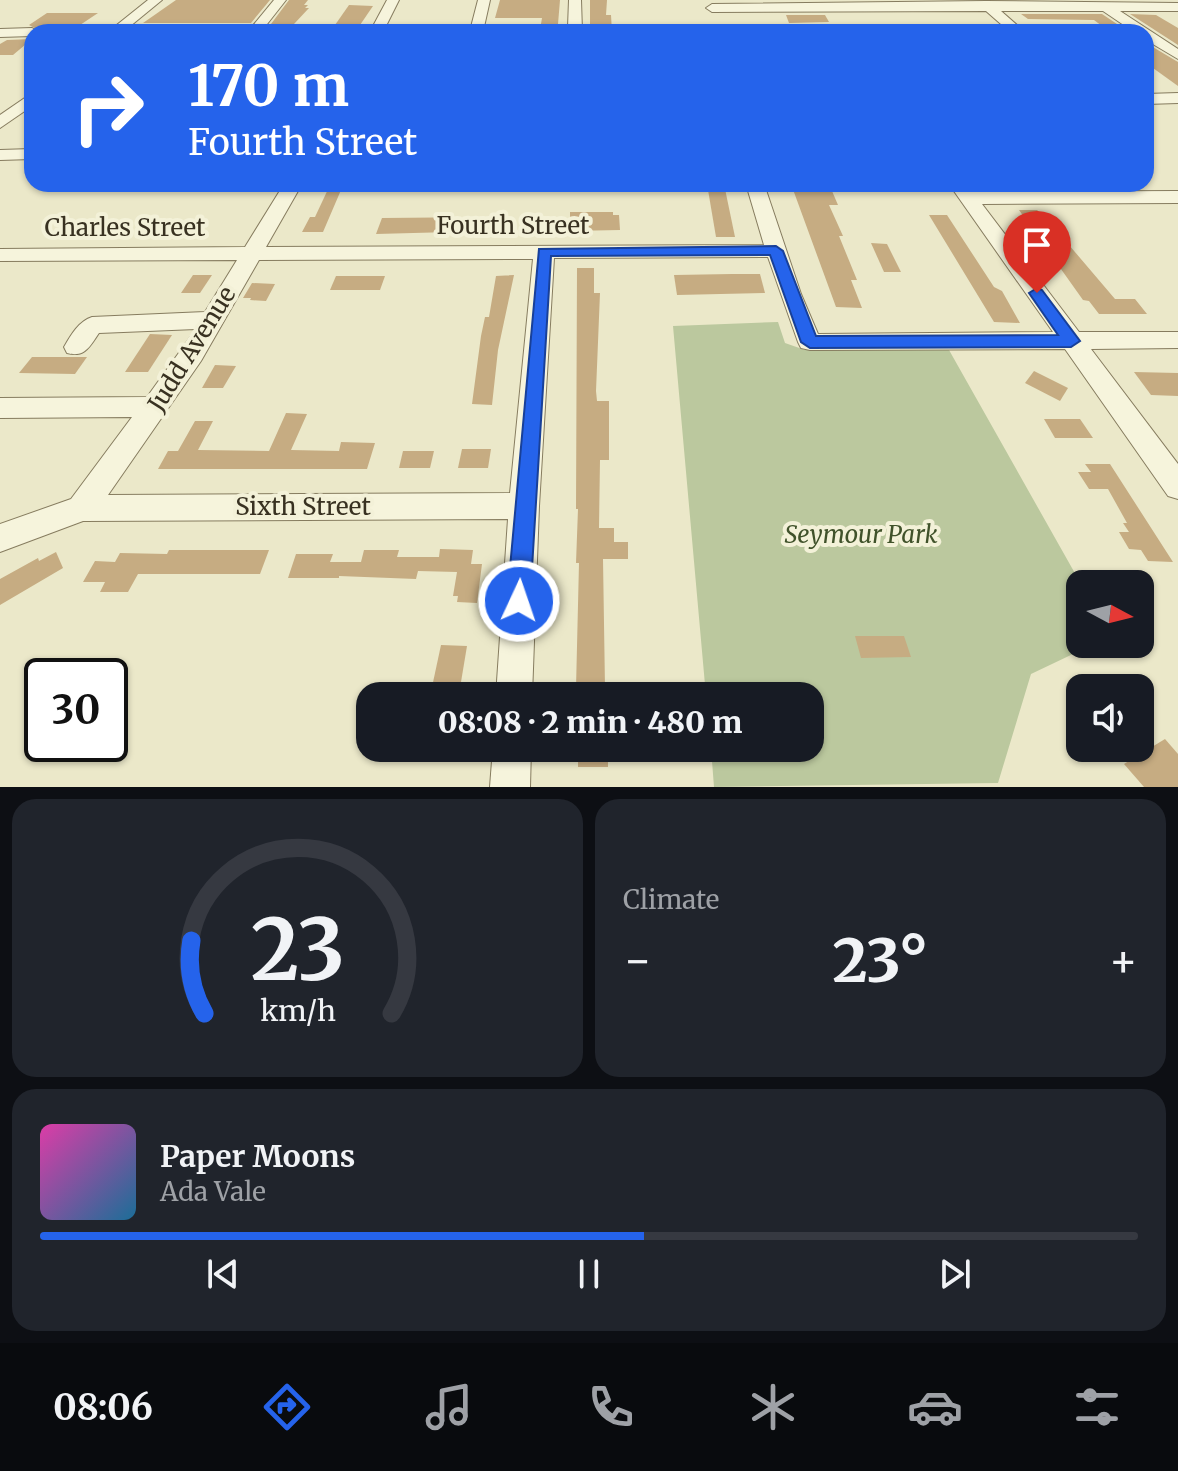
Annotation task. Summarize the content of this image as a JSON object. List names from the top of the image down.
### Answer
{
  "streets": {
    "street": [
      "Fourth Street",
      "Charles Street",
      "Judd Avenue",
      "Sixth Street"
    ]
  },
  "crossings": [
    ["Fourth Street", "Charles Street"],
    ["Fourth Street", "Judd Avenue"],
    ["Charles Street", "Judd Avenue"],
    ["Judd Avenue", "Sixth Street"]
  ],
  "parks": ["Seymour Park"],
  "north": "right",
  "page": {
    "turn": ["170 m", "Fourth Street"],
    "limit": "30",
    "trip": "08:08 · 2 min · 480 m",
    "tile": "Climate",
    "heat": ["−", "23°", "+"],
    "song": ["Paper Moons", "Ada Vale"],
    "tabs": "08:06",
    "gauge": ["23", "km/h"]
  }
}
